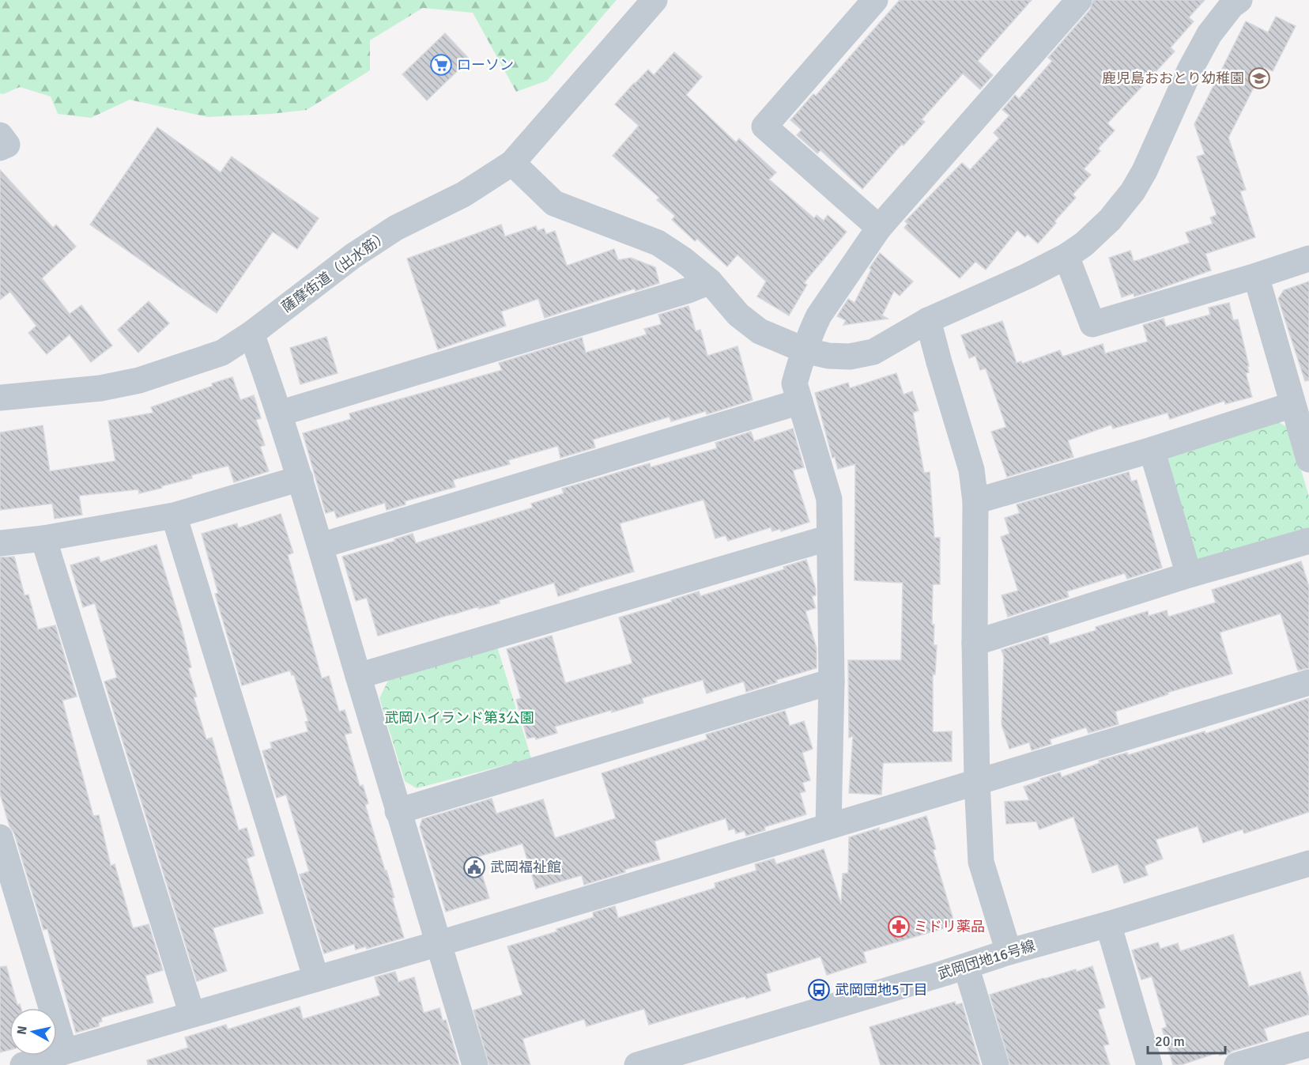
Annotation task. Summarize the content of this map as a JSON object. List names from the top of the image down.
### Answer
{
  "streets": {
    "street": ["薩摩街道（出水筋）", "武岡団地16号線"]
  },
  "parks": ["武岡ハイランド第3公園"],
  "places": {
    "supermarket": ["ローソン"],
    "school or university": ["鹿児島おおとり幼稚園"],
    "public building": ["武岡福祉館"],
    "pharmacy": ["ミドリ薬品"],
    "bus stop": ["武岡団地5丁目"]
  },
  "scale_bar": "20 m",
  "north": "left"
}
